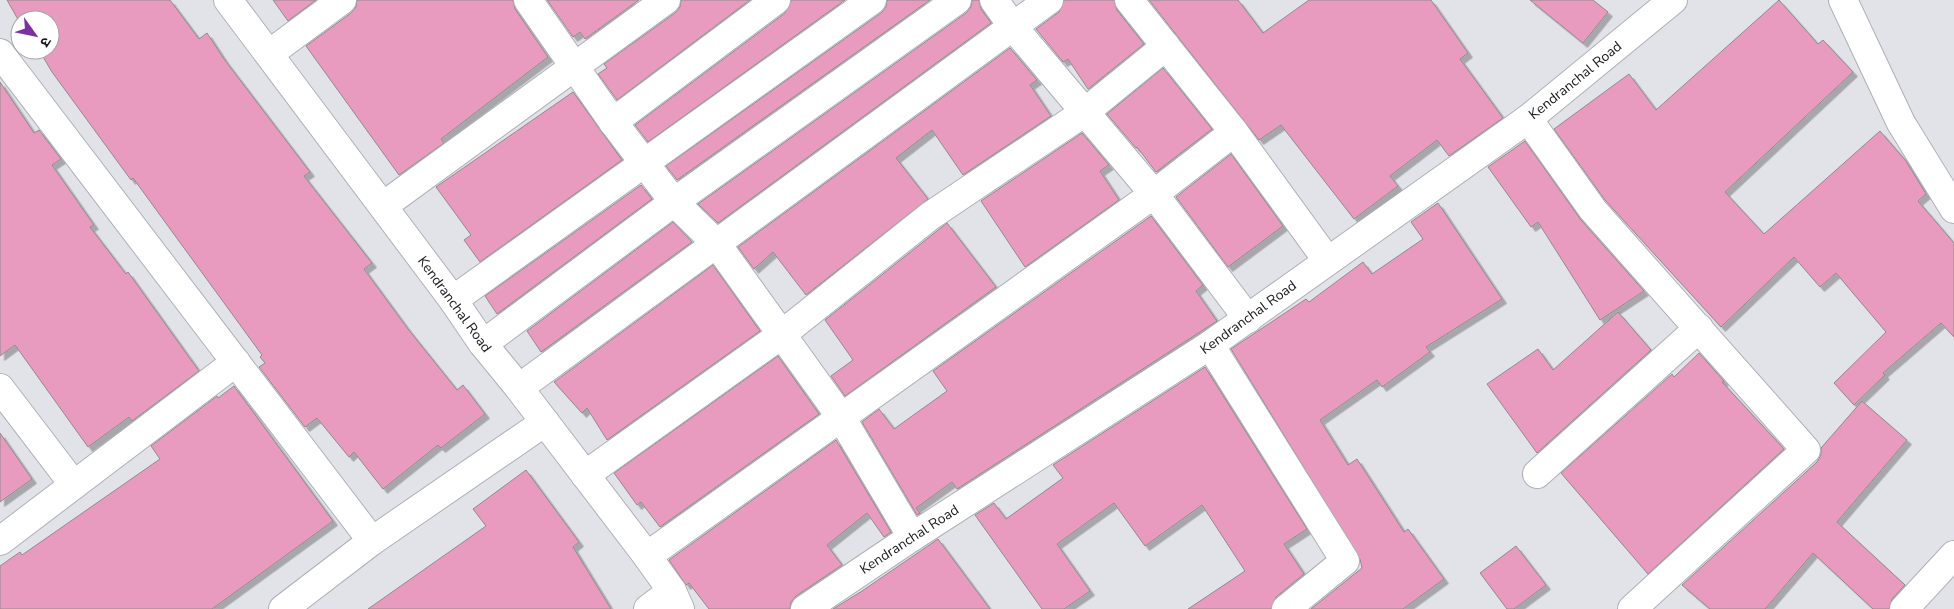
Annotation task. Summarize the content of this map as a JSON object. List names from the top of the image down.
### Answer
{
  "streets": {
    "street": ["Kendranchal Road"]
  },
  "north": "bottom right"
}
